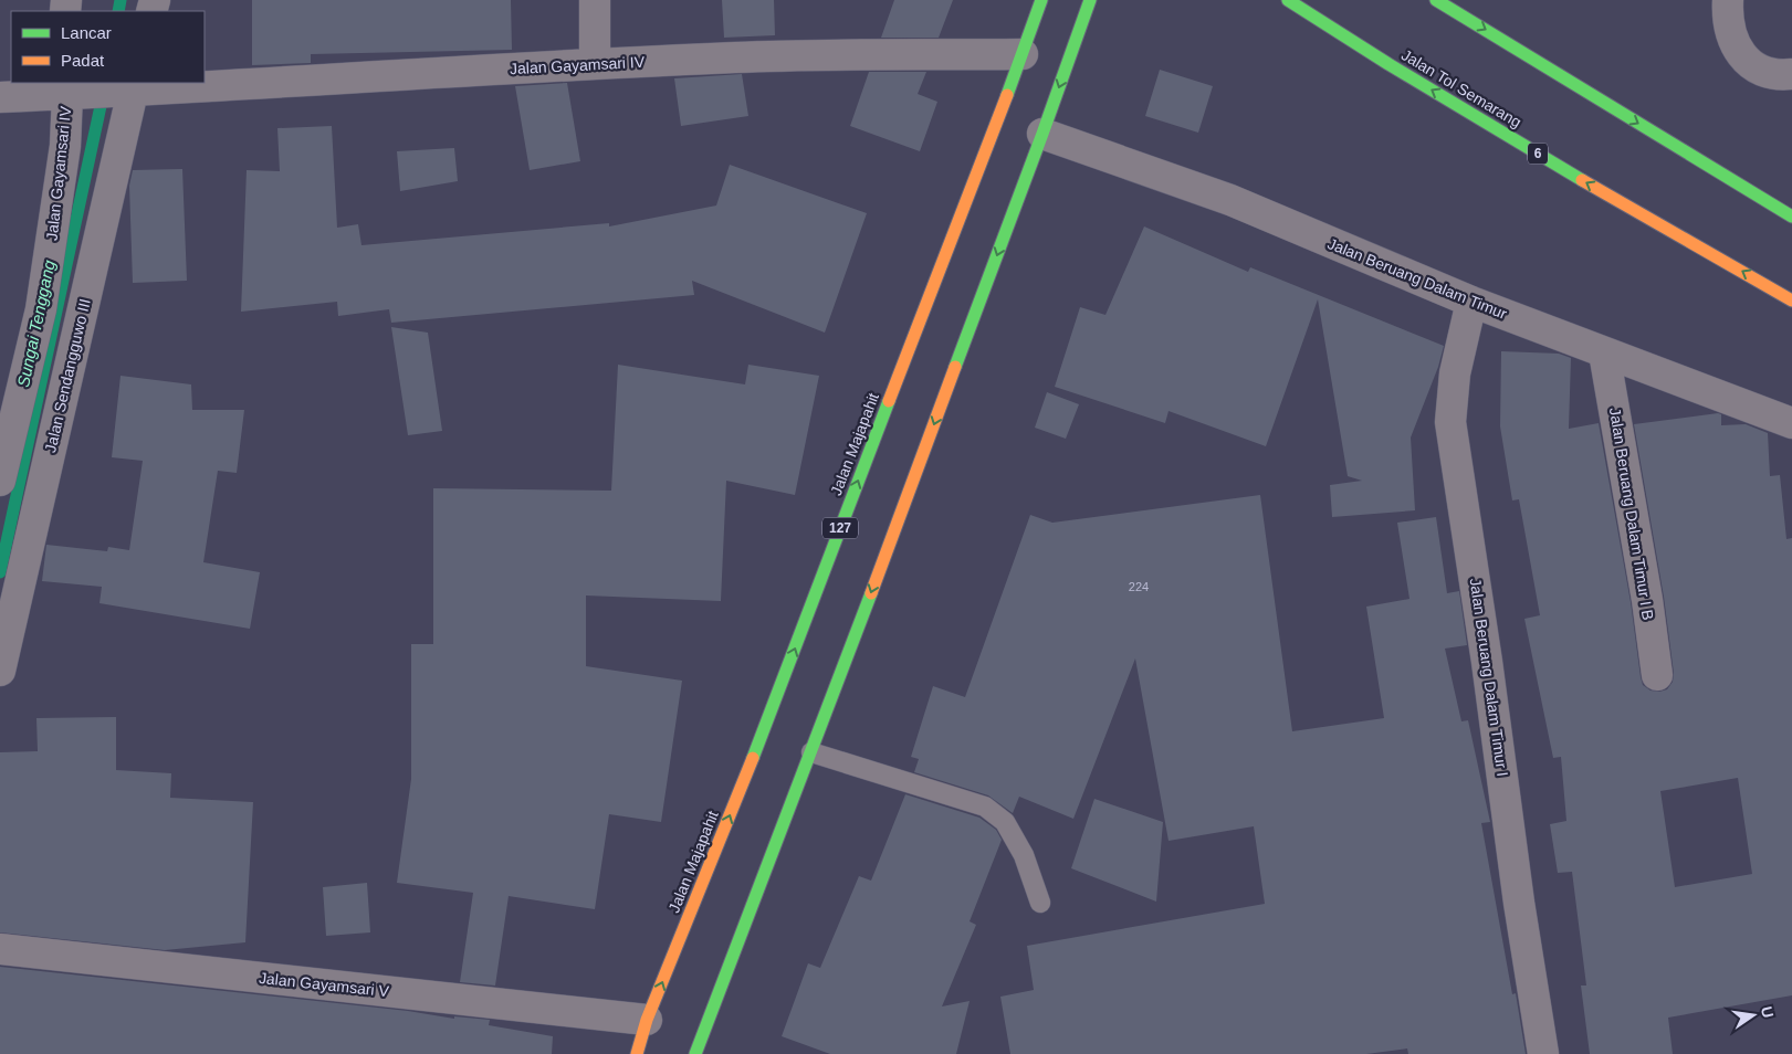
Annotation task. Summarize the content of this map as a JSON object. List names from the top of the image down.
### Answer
{
  "streets": {
    "main road": [
      "Jalan Tol Semarang",
      "6",
      "Jalan Majapahit",
      "127"
    ],
    "street": [
      "Jalan Gayamsari IV",
      "Jalan Beruang Dalam Timur",
      "Jalan Sendangguwo III",
      "Jalan Beruang Dalam Timur I B",
      "Jalan Beruang Dalam Timur I",
      "Jalan Gayamsari V"
    ]
  },
  "crossings": [
    ["Jalan Gayamsari IV", "Jalan Sendangguwo III"],
    ["Jalan Gayamsari IV", "Jalan Majapahit"],
    ["Jalan Beruang Dalam Timur", "Jalan Beruang Dalam Timur I B"],
    ["Jalan Beruang Dalam Timur", "Jalan Beruang Dalam Timur I"],
    ["Jalan Majapahit", "Jalan Gayamsari V"]
  ],
  "water": ["Sungai Tenggang"],
  "house_numbers": ["224"],
  "legend": ["Lancar", "Padat"],
  "north": "right"
}
